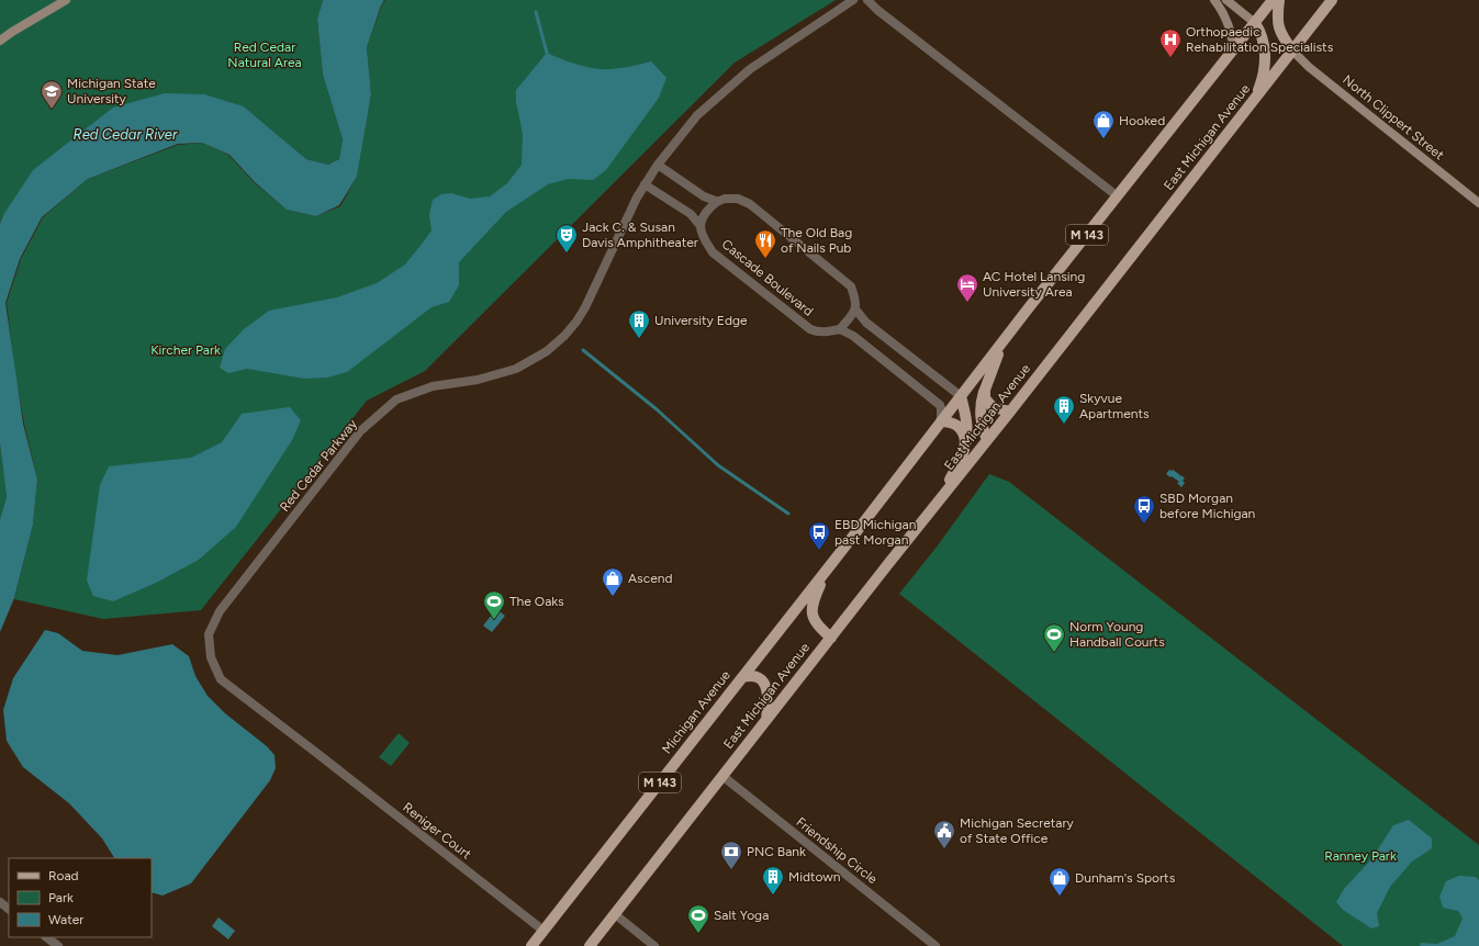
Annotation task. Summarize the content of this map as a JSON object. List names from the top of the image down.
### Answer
{
  "streets": {
    "main road": ["East Michigan Avenue", "M 143", "Michigan Avenue"],
    "street": [
      "North Clippert Street",
      "Cascade Boulevard",
      "Red Cedar Parkway",
      "Reniger Court",
      "Friendship Circle"
    ]
  },
  "crossings": [
    ["North Clippert Street", "East Michigan Avenue"],
    ["East Michigan Avenue", "Friendship Circle"],
    ["M 143", "Michigan Avenue"],
    ["Red Cedar Parkway", "Reniger Court"],
    ["Michigan Avenue", "Reniger Court"]
  ],
  "water": ["Red Cedar River"],
  "parks": ["Red Cedar Natural Area", "Kircher Park", "Ranney Park"],
  "places": {
    "hospital": ["Orthopaedic Rehabilitation Specialists"],
    "school or university": ["Michigan State University"],
    "shop": ["Hooked", "Ascend", "Dunham's Sports"],
    "theatre": ["Jack C. & Susan Davis Amphitheater"],
    "restaurant": ["The Old Bag of Nails Pub"],
    "hotel": ["AC Hotel Lansing University Area"],
    "building": ["University Edge", "Skyvue Apartments", "Midtown"],
    "bus stop": ["SBD Morgan before Michigan", "EBD Michigan past Morgan"],
    "sports": ["The Oaks", "Norm Young Handball Courts", "Salt Yoga"],
    "public building": ["Michigan Secretary of State Office"],
    "bank": ["PNC Bank"]
  },
  "legend": ["Road", "Park", "Water"]
}
